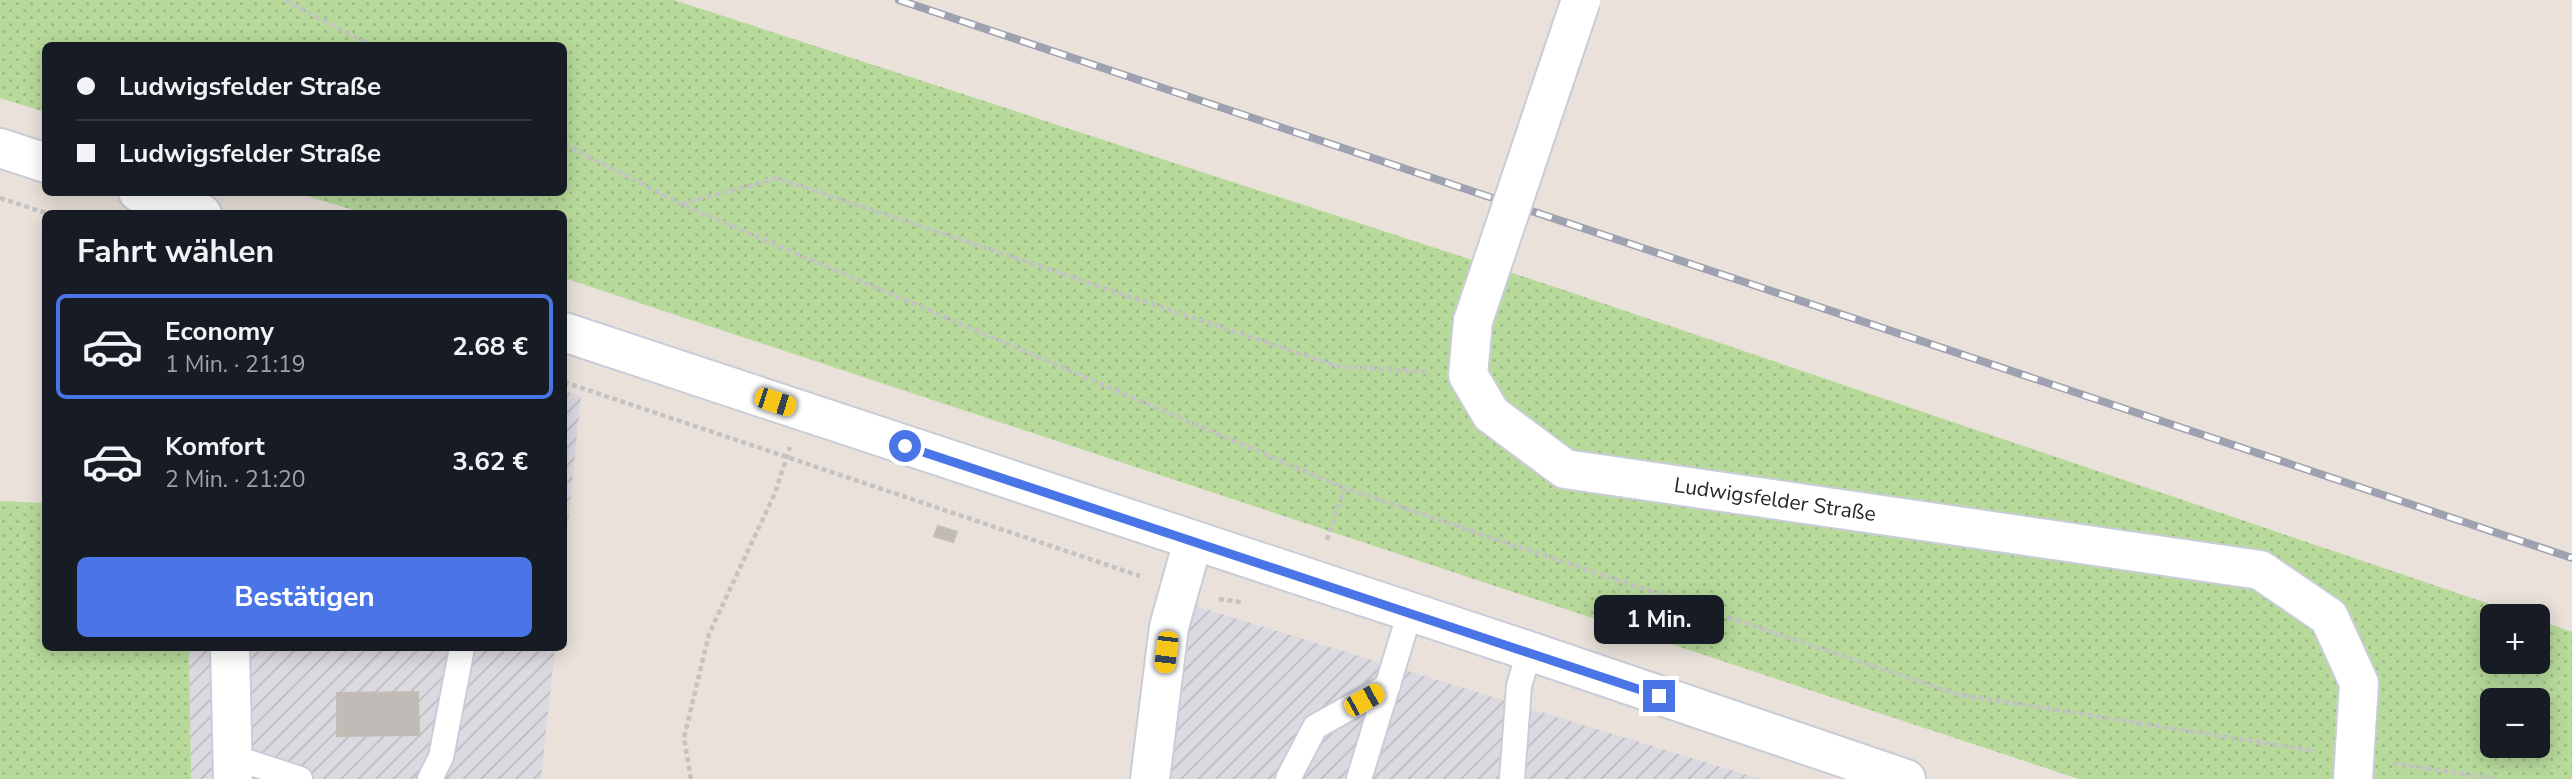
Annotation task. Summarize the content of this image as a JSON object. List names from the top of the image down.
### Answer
{
  "streets": {
    "street": ["Ludwigsfelder Straße"]
  },
  "page": {
    "banner": ["Ludwigsfelder Straße", "Ludwigsfelder Straße"],
    "heading": "Fahrt wählen",
    "list": [
      {
        "name": "Economy",
        "note": "1 Min. · 21:19",
        "value": "2.68 €"
      },
      {
        "name": "Komfort",
        "note": "2 Min. · 21:20",
        "value": "3.62 €"
      }
    ],
    "buttons": "Bestätigen",
    "bubble": "1 Min.",
    "map_buttons": ["+", "−"]
  }
}
